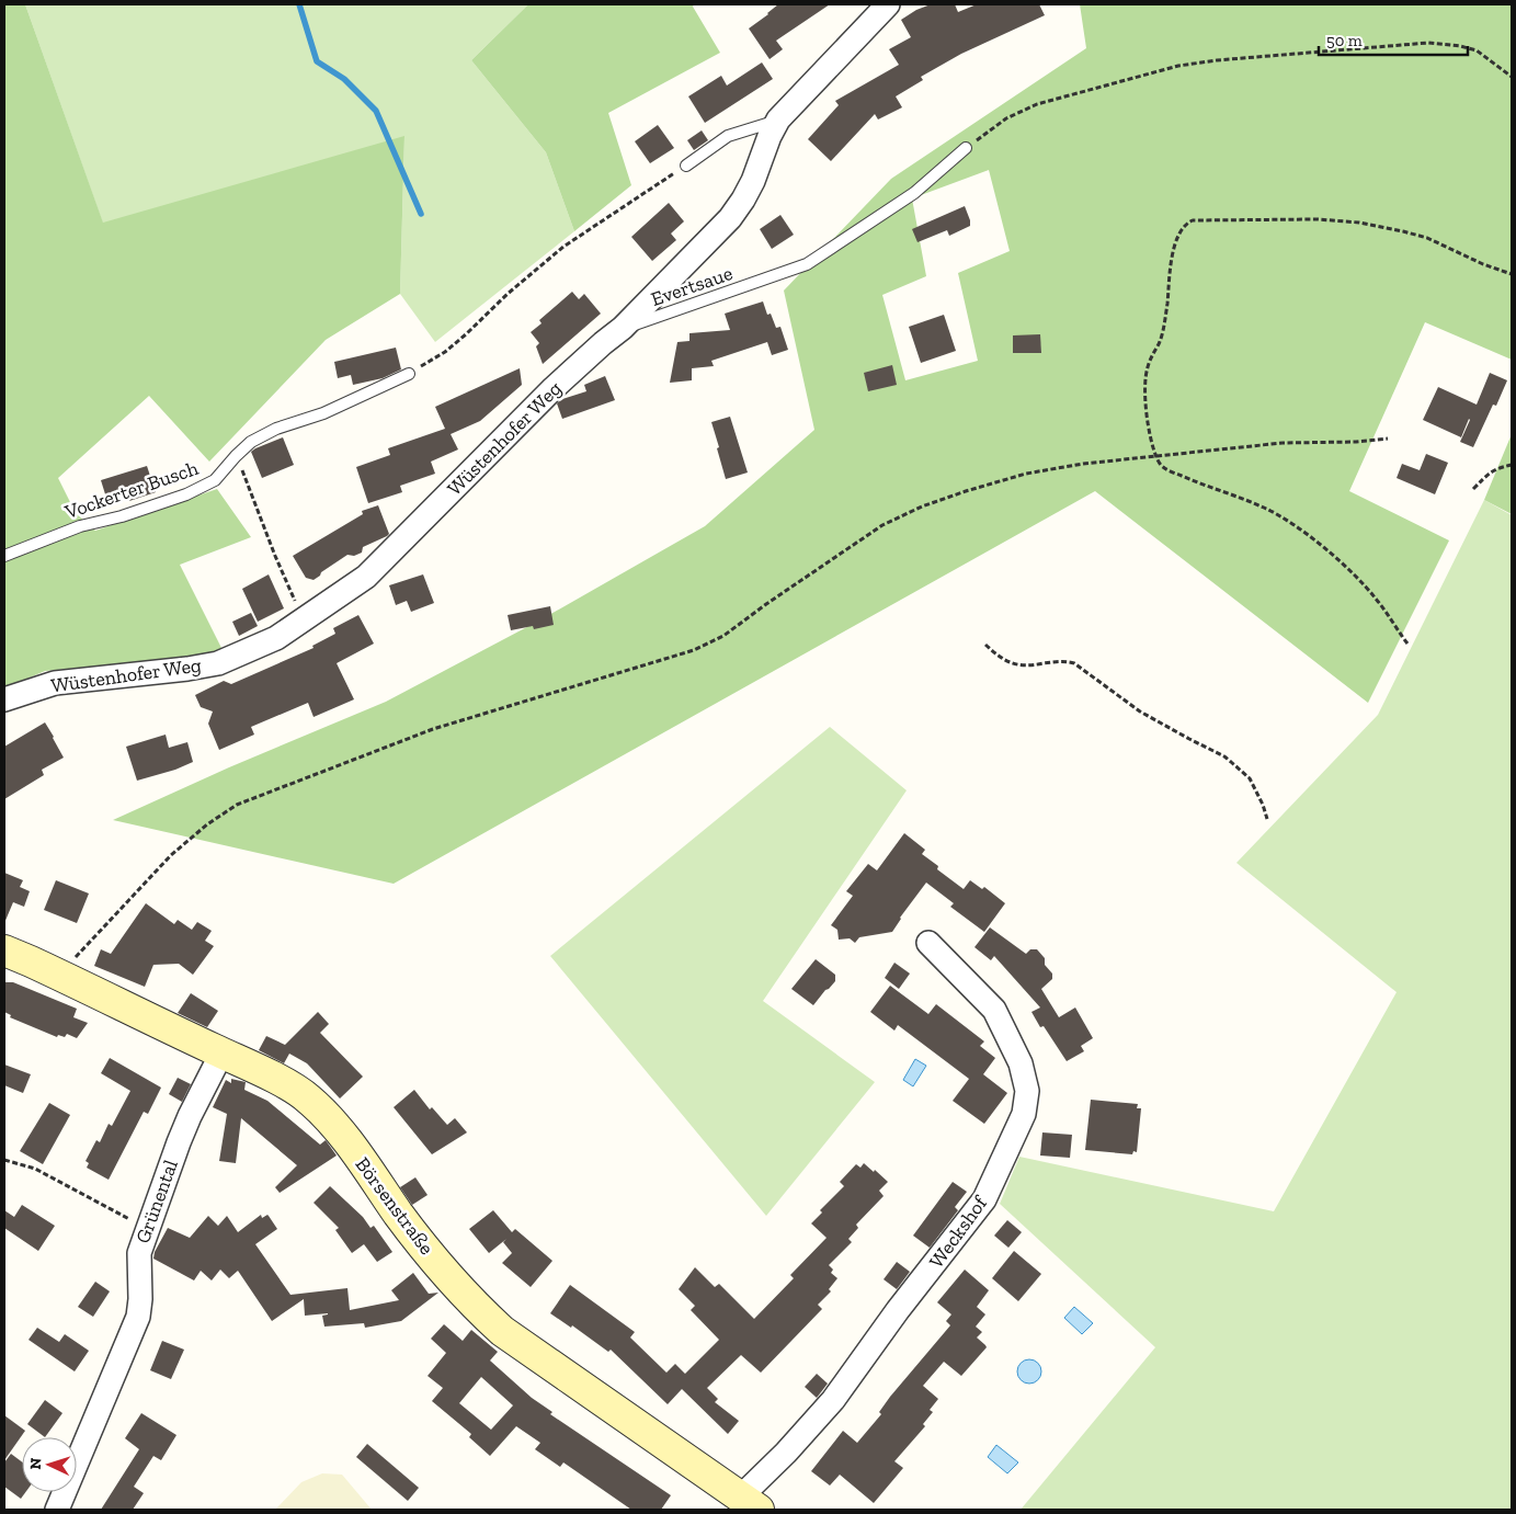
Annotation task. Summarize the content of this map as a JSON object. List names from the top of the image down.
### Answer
{
  "streets": {
    "street": [
      "Wüstenhofer Weg",
      "Grünental",
      "Börsenstraße",
      "Weckshof"
    ],
    "lane": ["Evertsaue", "Vockerter Busch"]
  },
  "crossings": [
    ["Evertsaue", "Wüstenhofer Weg"],
    ["Grünental", "Börsenstraße"],
    ["Börsenstraße", "Weckshof"]
  ],
  "scale_bar": "50 m",
  "north": "left"
}
